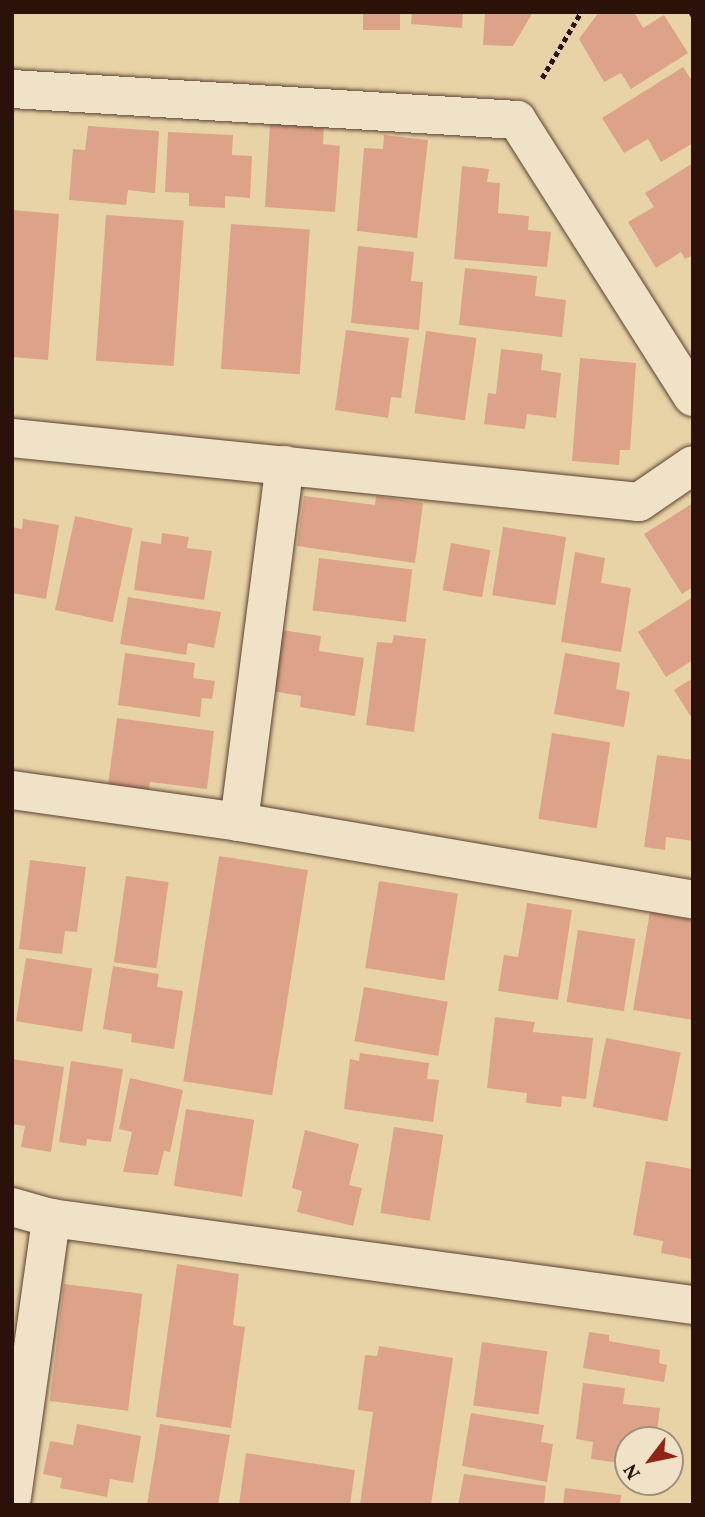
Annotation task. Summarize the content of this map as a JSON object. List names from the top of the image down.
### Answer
{
  "north": "bottom left"
}
